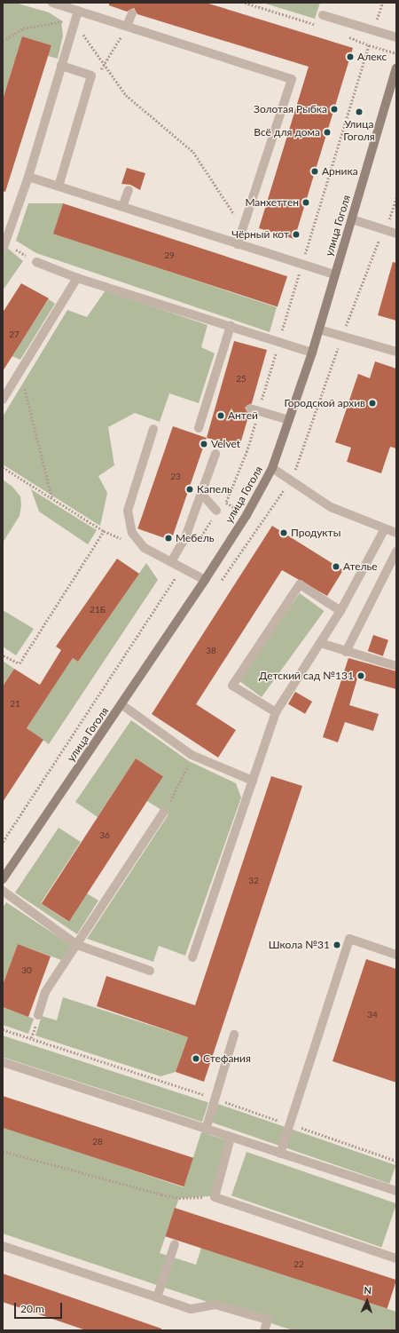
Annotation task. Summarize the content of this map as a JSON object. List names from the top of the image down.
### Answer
{
  "streets": {
    "street": ["улица Гоголя"]
  },
  "places": [
    "Алекс",
    "Золотая Рыбка",
    "Улица Гоголя",
    "Всё для дома",
    "Арника",
    "Манхеттен",
    "Чёрный кот",
    "Городской архив",
    "Антей",
    "Velvet",
    "Капель",
    "Продукты",
    "Мебель",
    "Ателье",
    "Детский сад №131",
    "Школа №31",
    "Стефания"
  ],
  "house_numbers": [
    "29",
    "27",
    "25",
    "23",
    "21Б",
    "38",
    "21",
    "36",
    "32",
    "30",
    "34",
    "28",
    "22"
  ],
  "scale_bar": "20 m",
  "north": "top"
}
